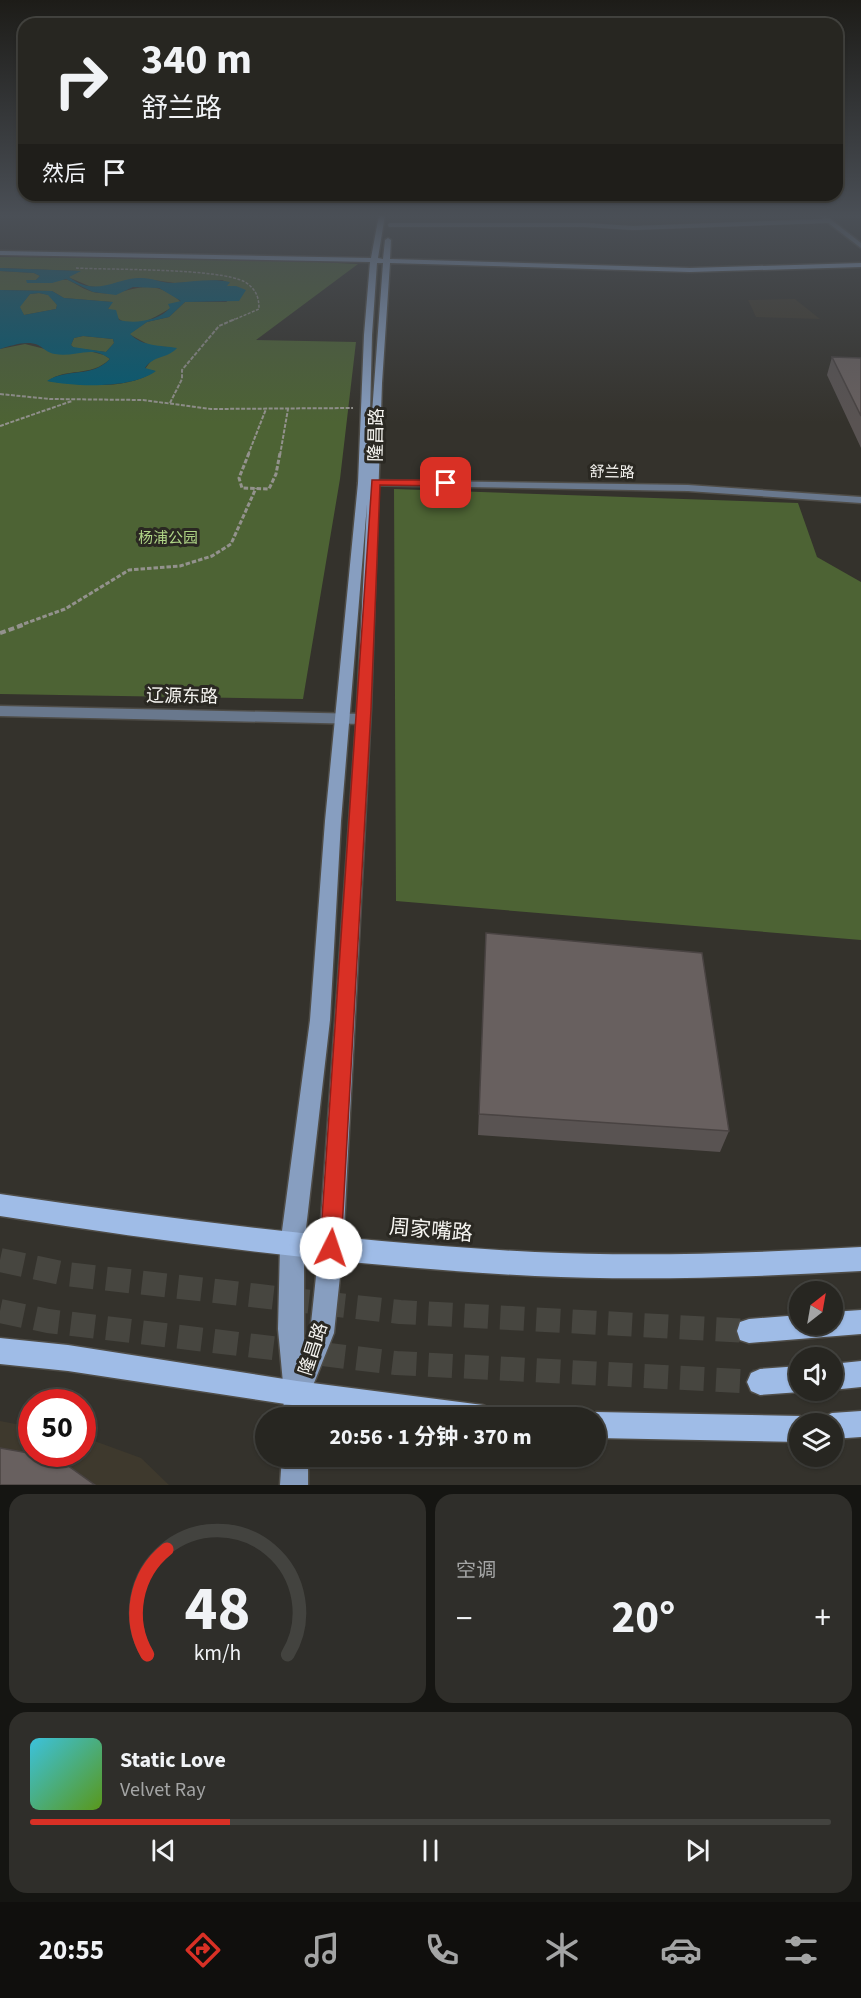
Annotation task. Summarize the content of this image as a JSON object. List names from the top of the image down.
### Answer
{
  "streets": {
    "main road": ["隆昌路", "周家嘴路"],
    "street": ["舒兰路", "辽源东路"]
  },
  "crossings": [
    ["隆昌路", "舒兰路"],
    ["隆昌路", "辽源东路"],
    ["隆昌路", "周家嘴路"]
  ],
  "parks": ["杨浦公园"],
  "north": "top right",
  "page": {
    "turn": ["340 m", "舒兰路"],
    "then": "然后",
    "limit": "50",
    "trip": "20:56 · 1 分钟 · 370 m",
    "tile": "空调",
    "heat": ["−", "20°", "+"],
    "song": ["Static Love", "Velvet Ray"],
    "tabs": "20:55",
    "gauge": ["48", "km/h"]
  }
}
